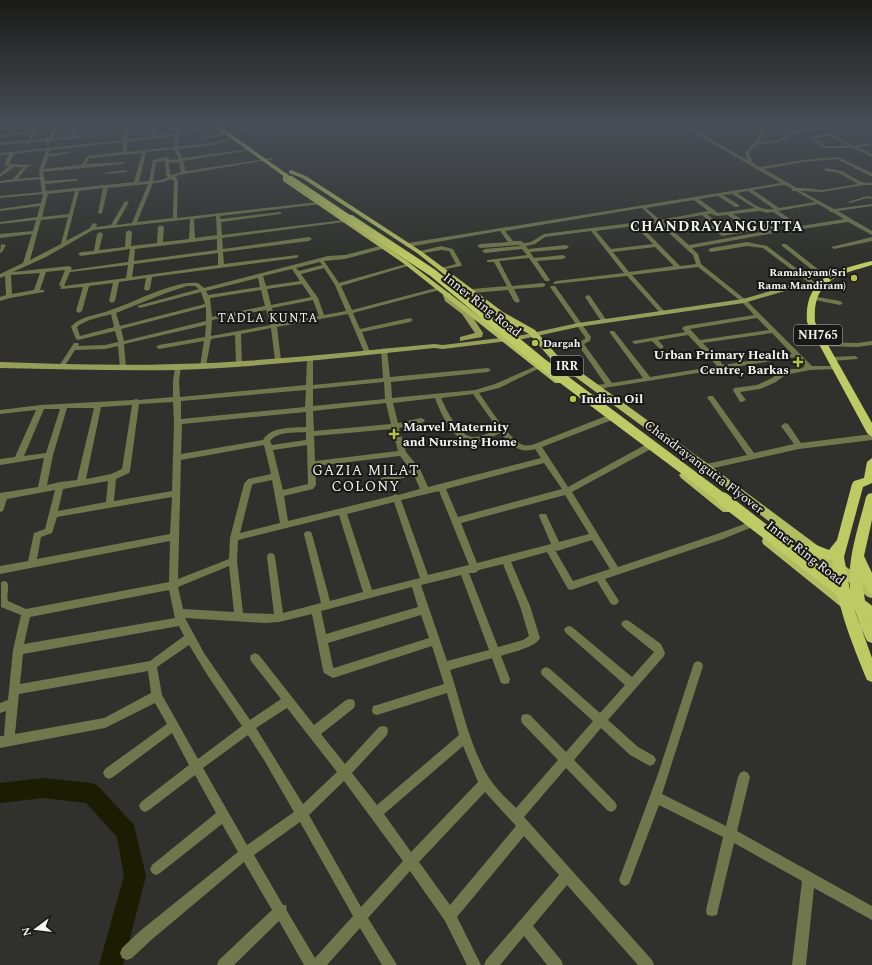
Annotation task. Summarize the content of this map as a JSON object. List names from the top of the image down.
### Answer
{
  "streets": {
    "highway": [
      "Inner Ring Road",
      "NH765",
      "IRR",
      "Chandrayangutta Flyover"
    ]
  },
  "crossings": [
    ["Inner Ring Road", "IRR"],
    ["Inner Ring Road", "Chandrayangutta Flyover"],
    ["IRR", "Chandrayangutta Flyover"]
  ],
  "districts": ["CHANDRAYANGUTTA", "TADLA KUNTA", "GAZIA MILAT COLONY"],
  "places": {
    "other": ["Ramalayam(Sri Rama Mandiram)", "Dargah", "Indian Oil"],
    "health": ["Urban Primary Health Centre, Barkas", "Marvel Maternity and Nursing Home"]
  },
  "north": "left"
}
